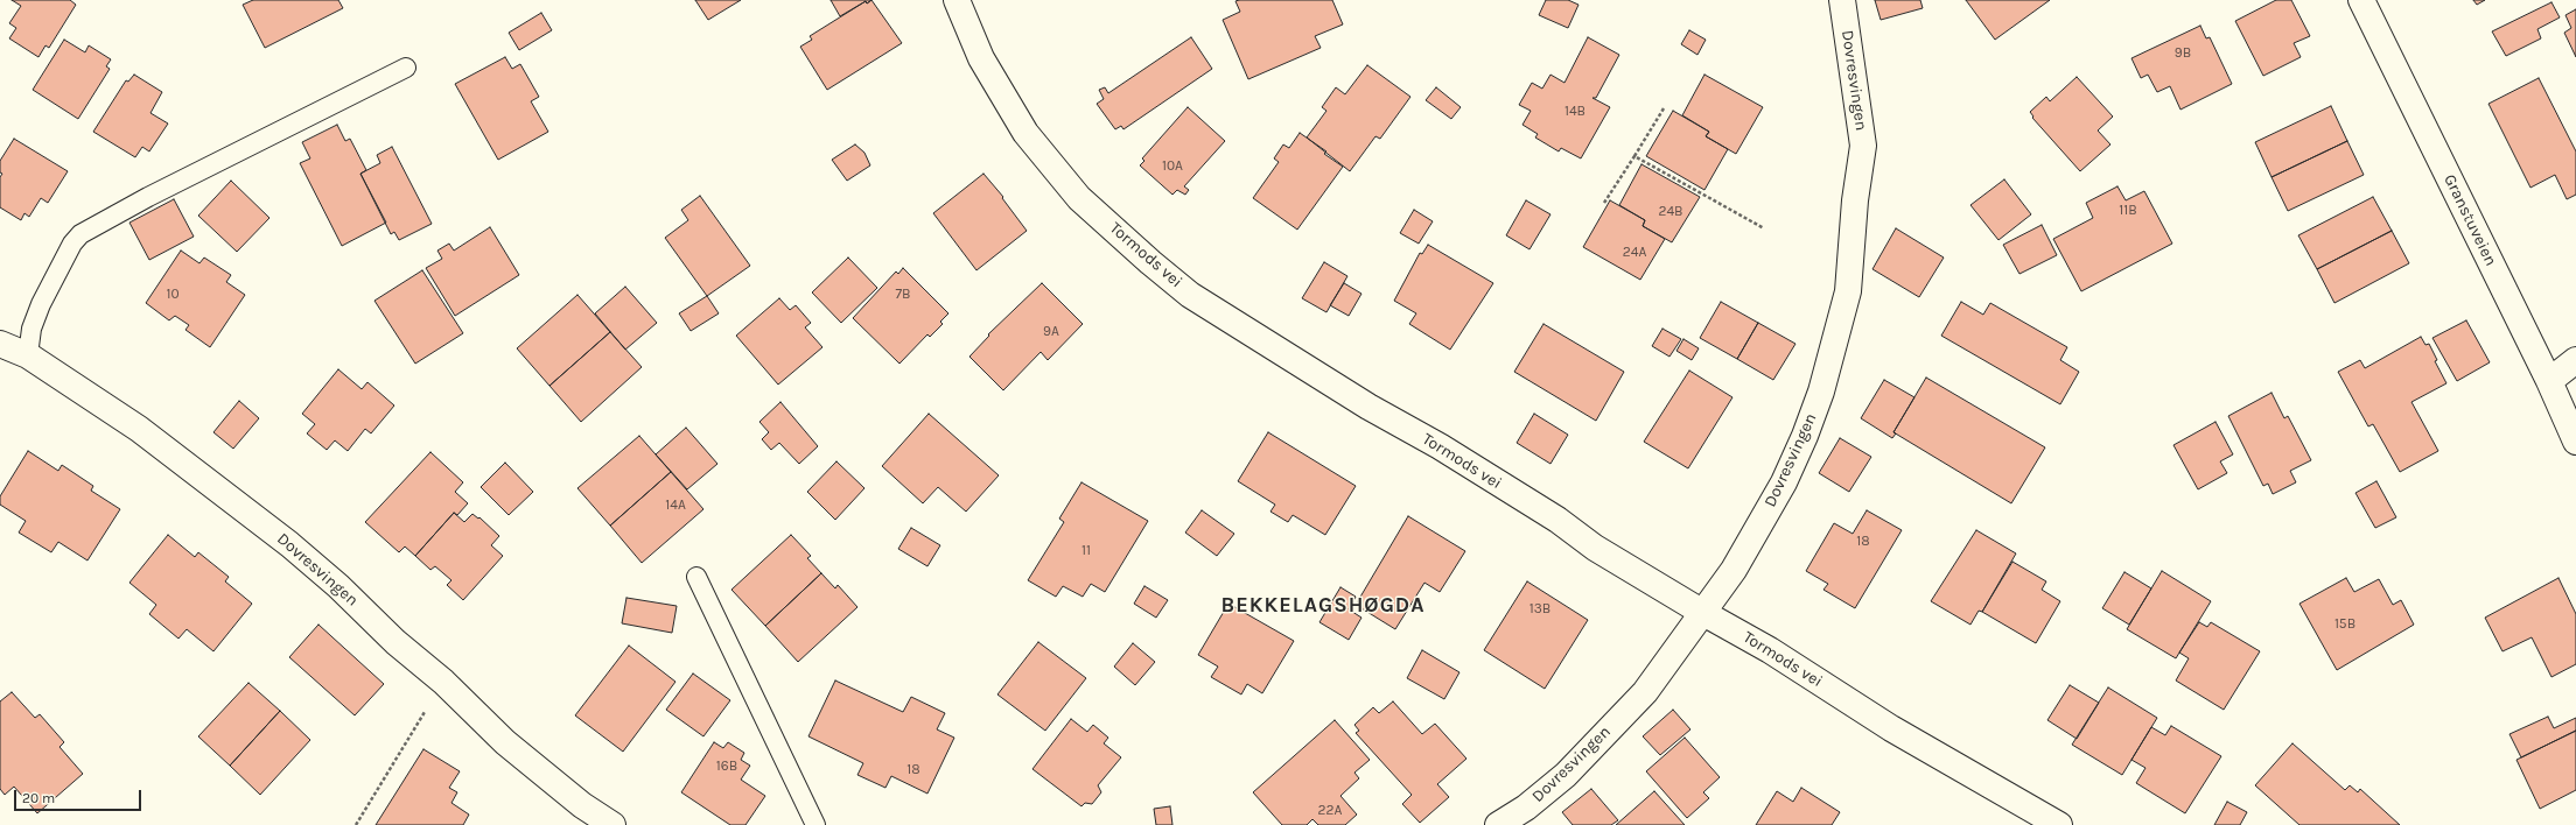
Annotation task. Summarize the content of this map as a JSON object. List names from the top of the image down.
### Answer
{
  "streets": {
    "street": ["Dovresvingen", "Granstuveien", "Tormods vei"]
  },
  "crossings": [
    ["Dovresvingen", "Tormods vei"]
  ],
  "districts": ["BEKKELAGSHØGDA"],
  "house_numbers": [
    "9B",
    "14B",
    "10A",
    "11B",
    "24B",
    "24A",
    "10",
    "7B",
    "9A",
    "14A",
    "18",
    "11",
    "13B",
    "15B",
    "16B",
    "18",
    "22A"
  ],
  "scale_bar": "20 m"
}
